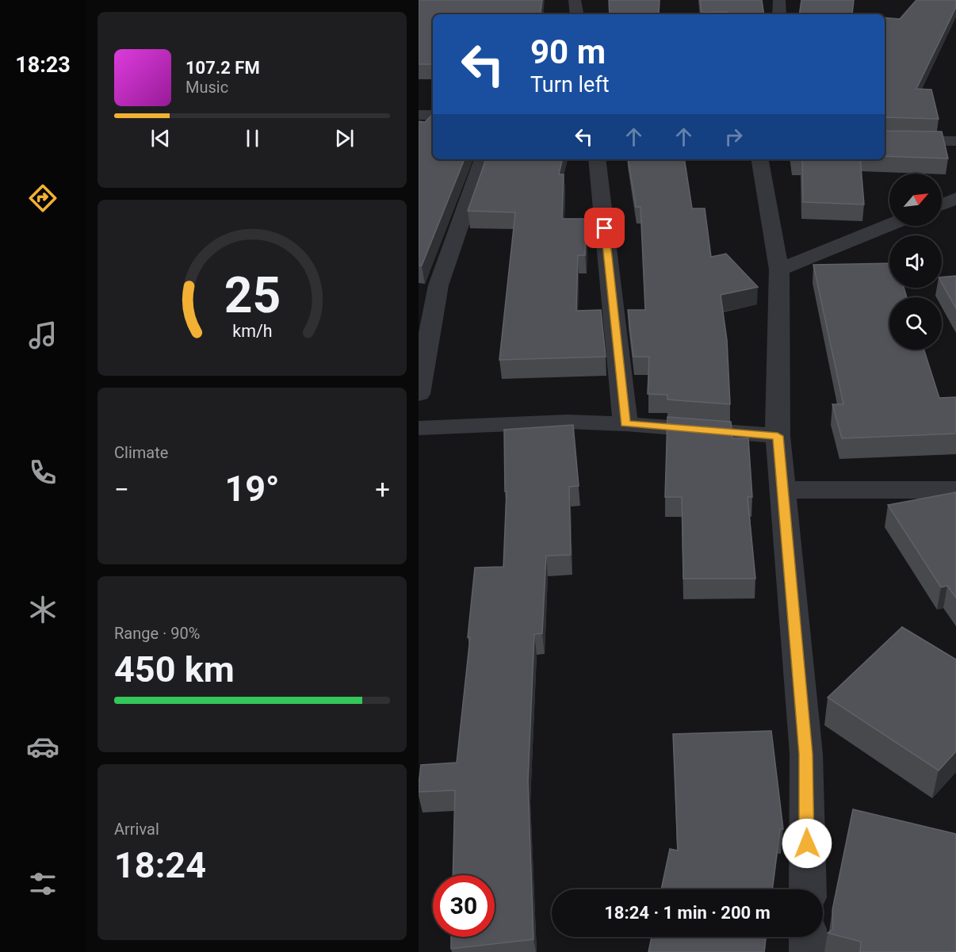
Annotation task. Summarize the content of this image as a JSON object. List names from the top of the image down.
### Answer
{
  "north": "top right",
  "page": {
    "tabs": "18:23",
    "turn": ["90 m", "Turn left"],
    "song": ["107.2 FM", "Music"],
    "tile": [
      "Climate",
      ["Range · 90%", "450 km"],
      ["Arrival", "18:24"]
    ],
    "heat": ["−", "19°", "+"],
    "limit": "30",
    "trip": "18:24 · 1 min · 200 m",
    "gauge": ["25", "km/h"]
  }
}
